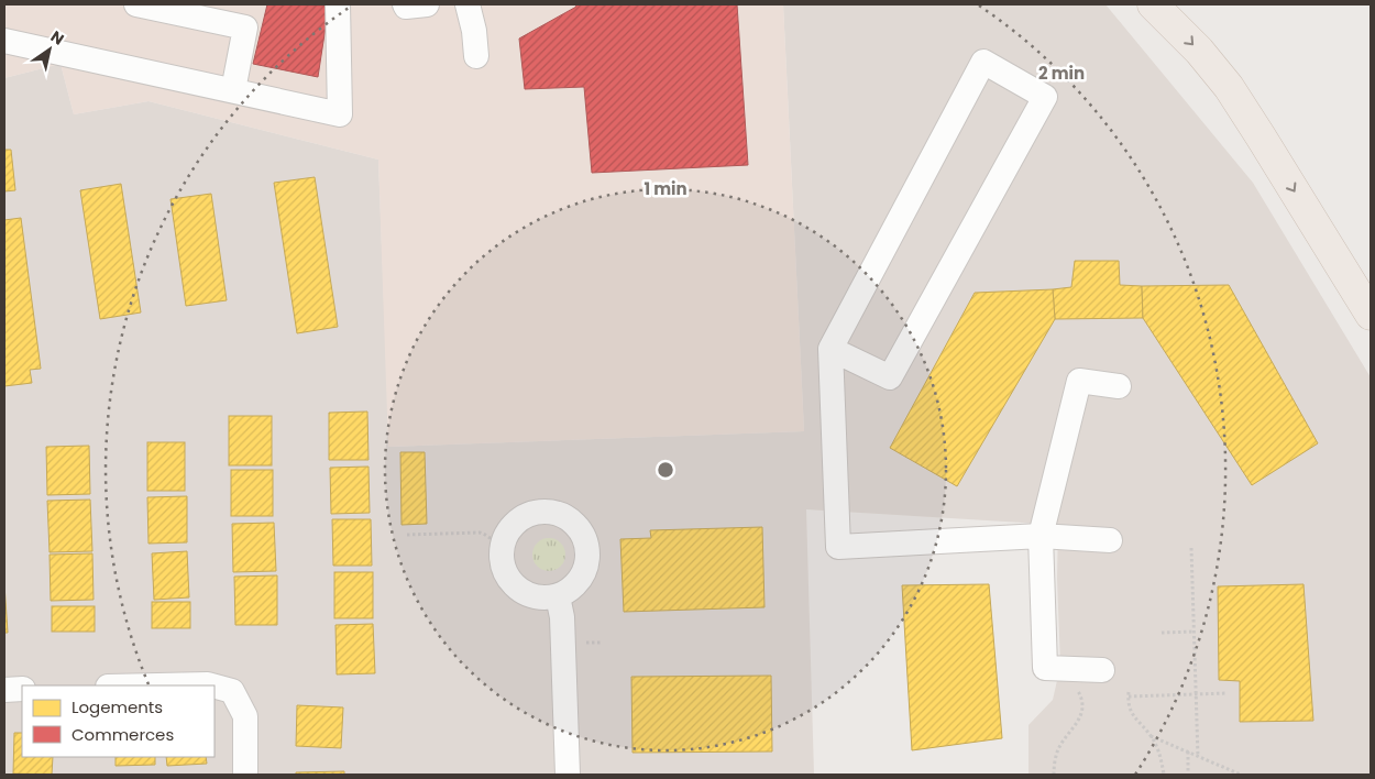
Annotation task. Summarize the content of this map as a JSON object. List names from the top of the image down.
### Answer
{
  "legend": ["Logements", "Commerces"],
  "north": "top right",
  "rings": ["2 min", "1 min"]
}
